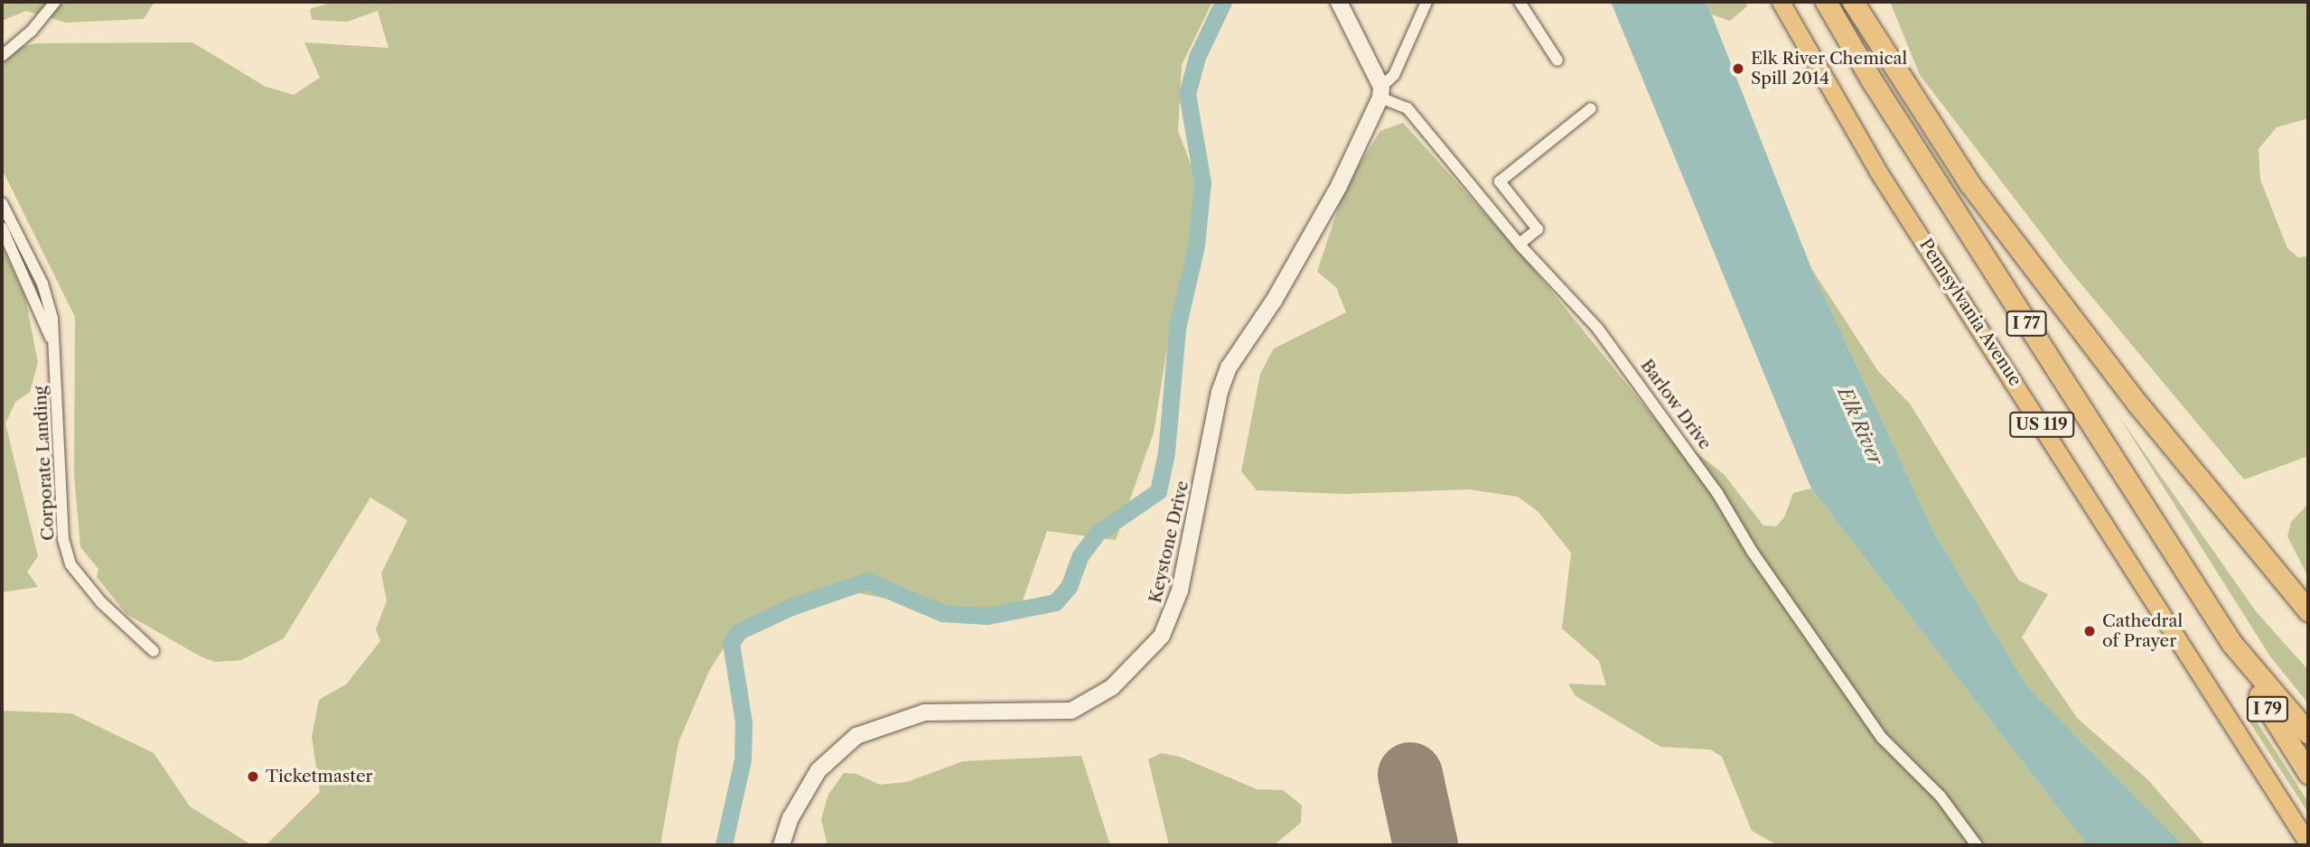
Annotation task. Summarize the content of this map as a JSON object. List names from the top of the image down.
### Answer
{
  "streets": {
    "highway": ["I 77", "I 79"],
    "main road": ["Pennsylvania Avenue", "US 119"],
    "street": ["Barlow Drive", "Corporate Landing", "Keystone Drive"]
  },
  "crossings": [
    ["I 77", "I 79"],
    ["Barlow Drive", "Keystone Drive"]
  ],
  "water": ["Elk River"],
  "places": ["Elk River Chemical Spill 2014", "Cathedral of Prayer", "Ticketmaster"]
}
